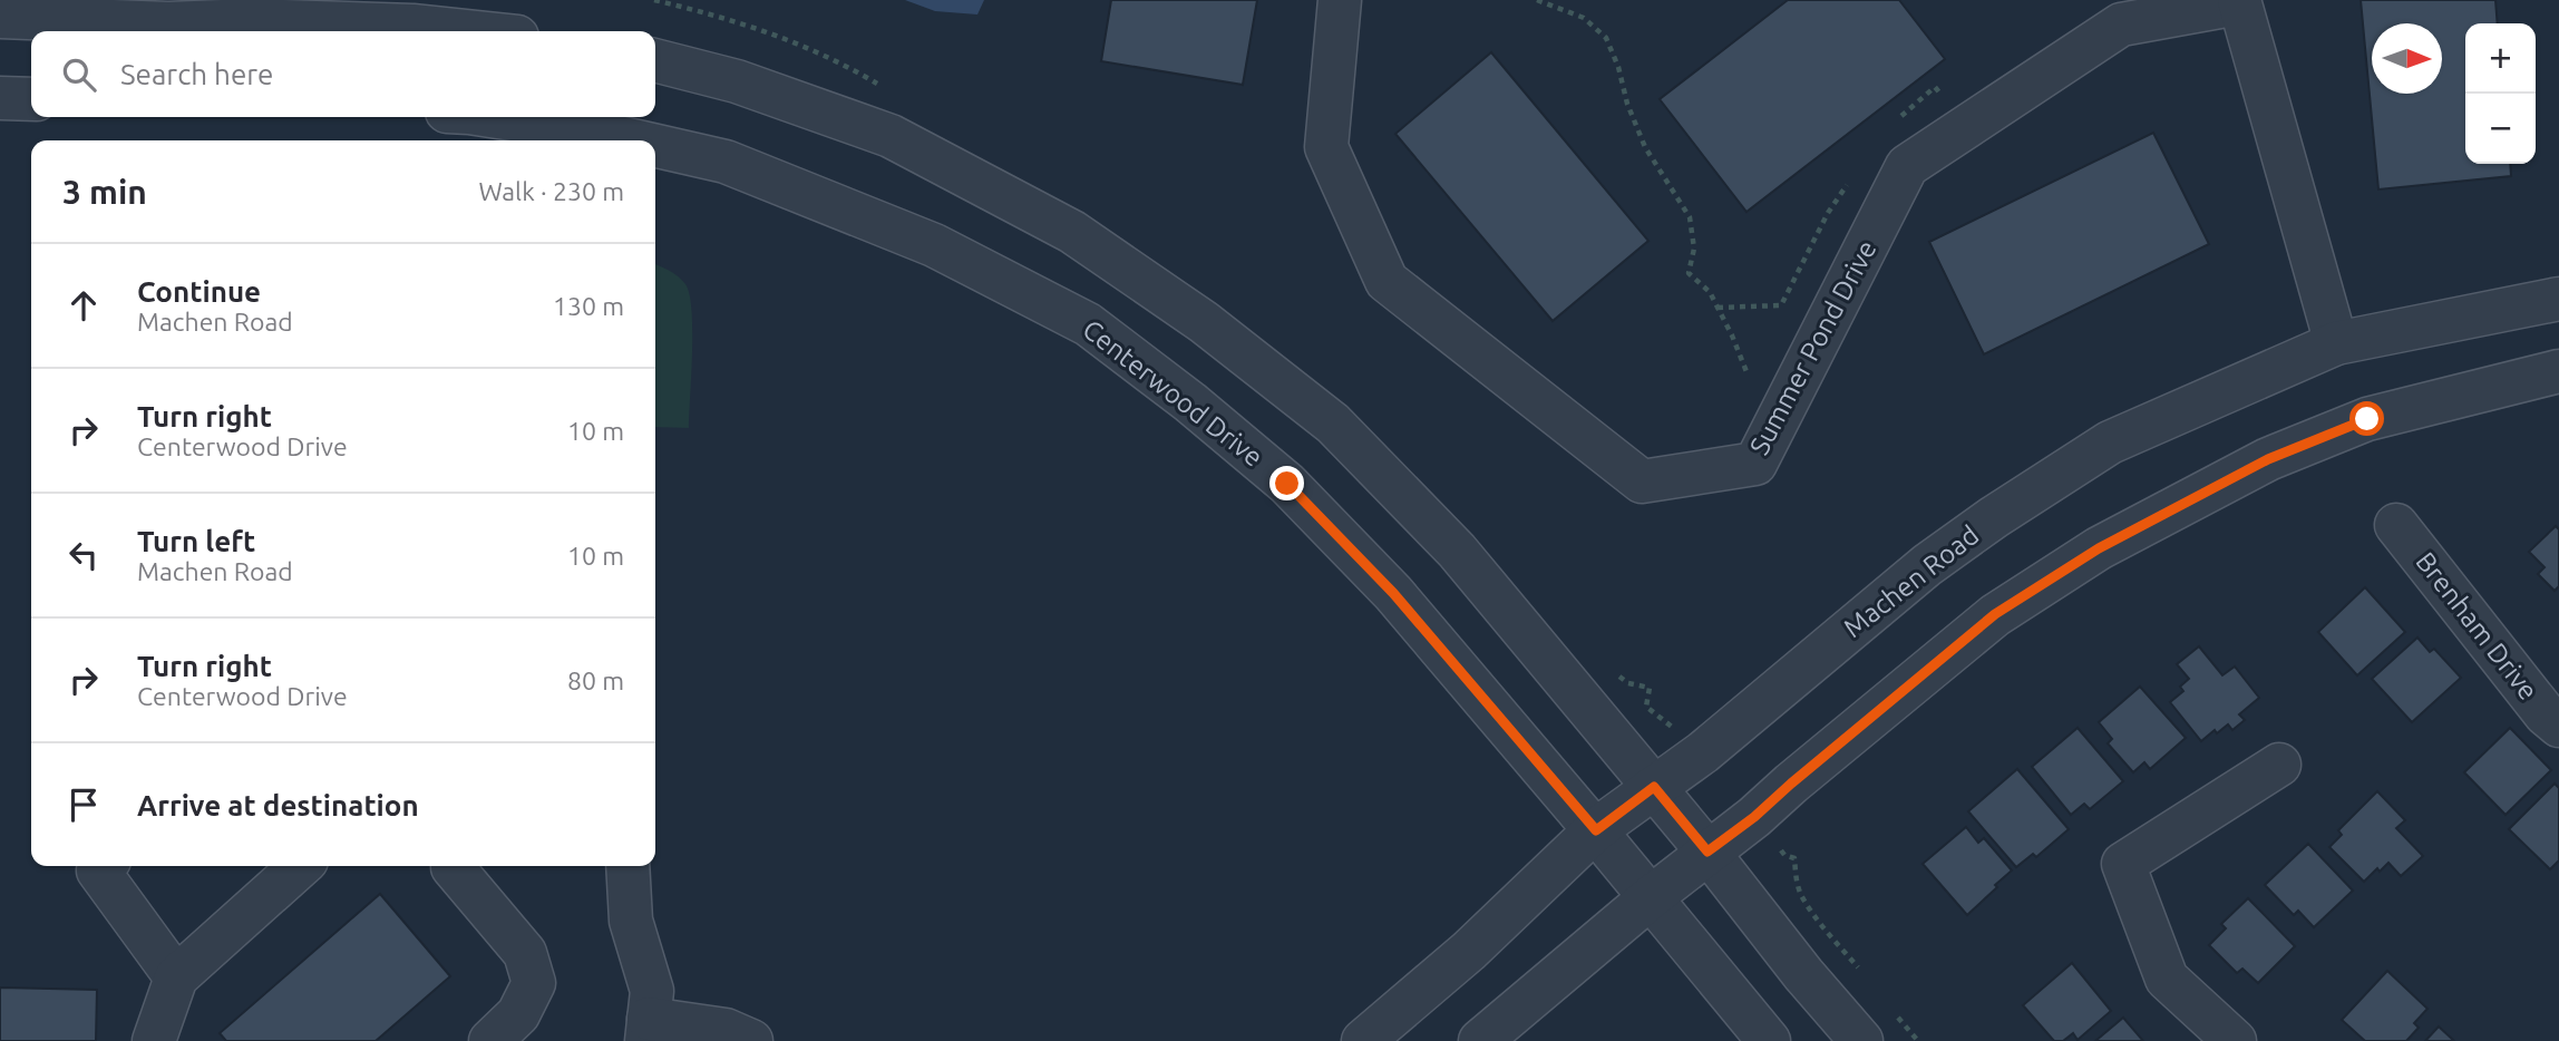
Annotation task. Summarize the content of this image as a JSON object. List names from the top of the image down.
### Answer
{
  "streets": {
    "street": [
      "Summer Pond Drive",
      "Centerwood Drive",
      "Machen Road",
      "Brenham Drive"
    ]
  },
  "crossings": [
    ["Summer Pond Drive", "Machen Road"],
    ["Centerwood Drive", "Machen Road"]
  ],
  "north": "right",
  "page": {
    "map_buttons": ["+", "−"],
    "search": "Search here",
    "heading": ["3 min", "Walk · 230 m"],
    "list": [
      ["Continue", "Machen Road", "130 m"],
      ["Turn right", "Centerwood Drive", "10 m"],
      ["Turn left", "Machen Road", "10 m"],
      ["Turn right", "Centerwood Drive", "80 m"],
      "Arrive at destination"
    ]
  }
}
